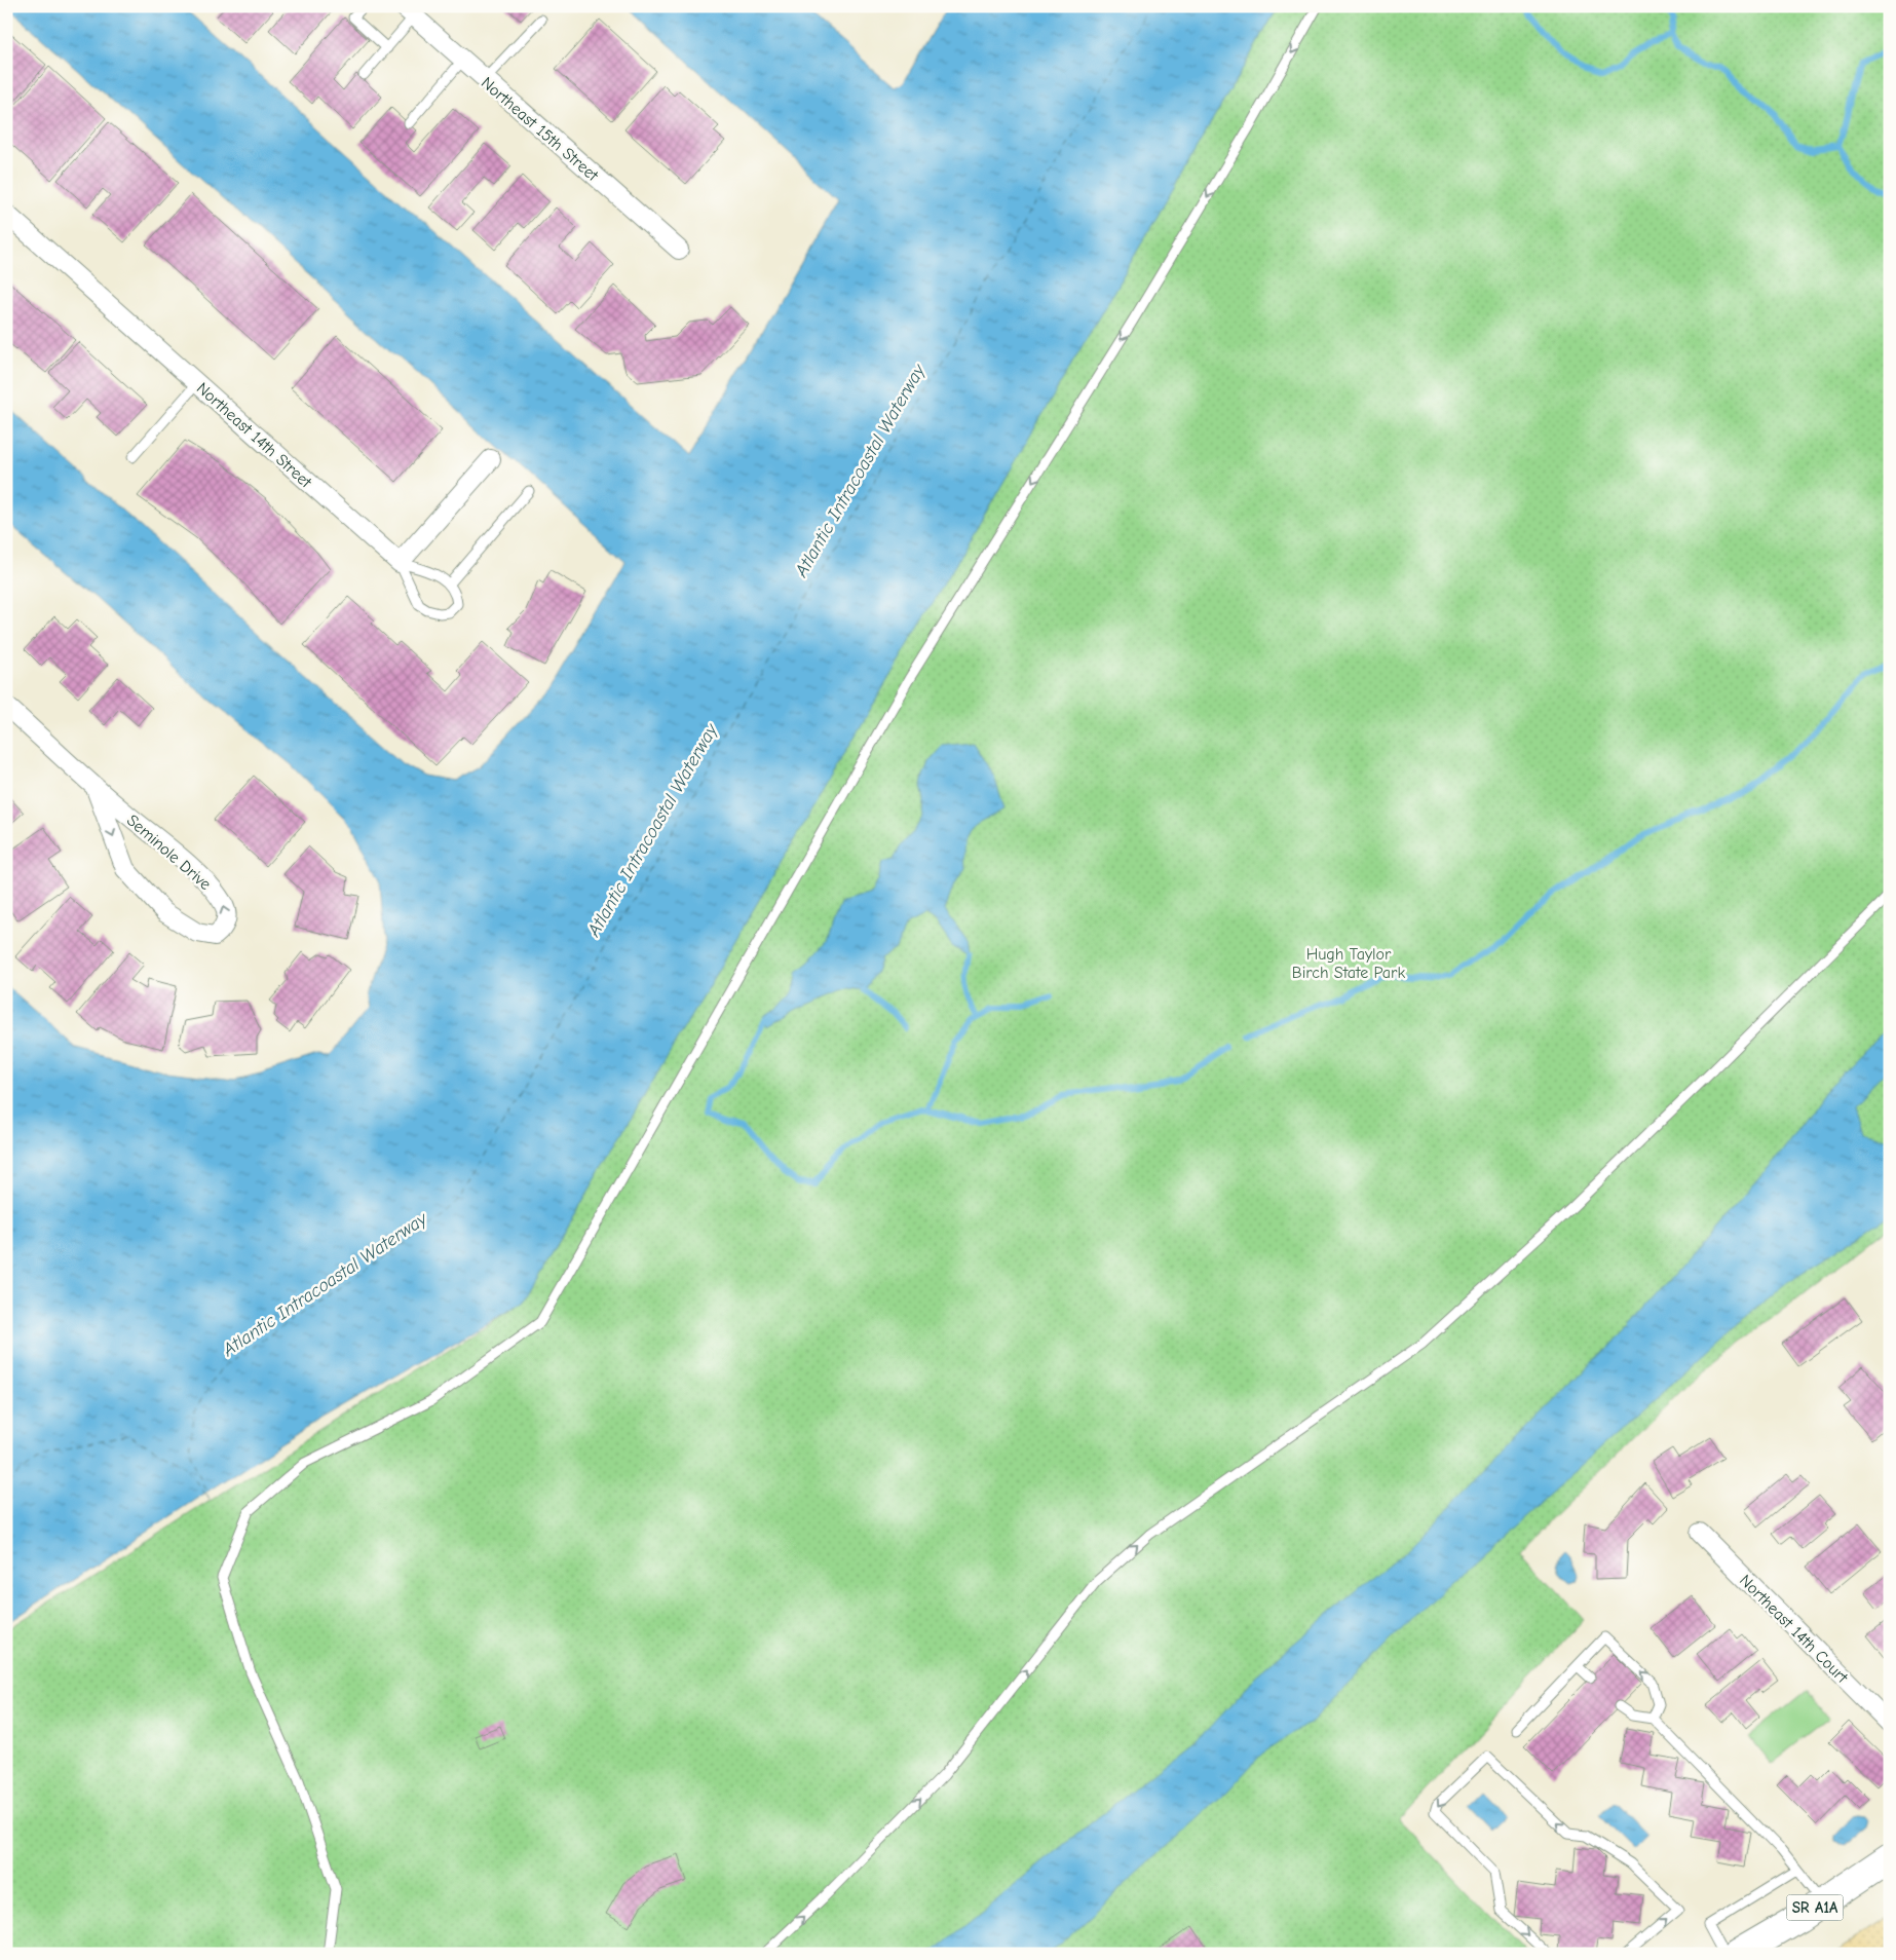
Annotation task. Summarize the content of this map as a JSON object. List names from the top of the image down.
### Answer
{
  "streets": {
    "main road": ["SR A1A"],
    "street": [
      "Northeast 15th Street",
      "Northeast 14th Street",
      "Seminole Drive",
      "Northeast 14th Court"
    ]
  },
  "water": ["Atlantic Intracoastal Waterway"],
  "parks": ["Hugh Taylor Birch State Park"]
}
